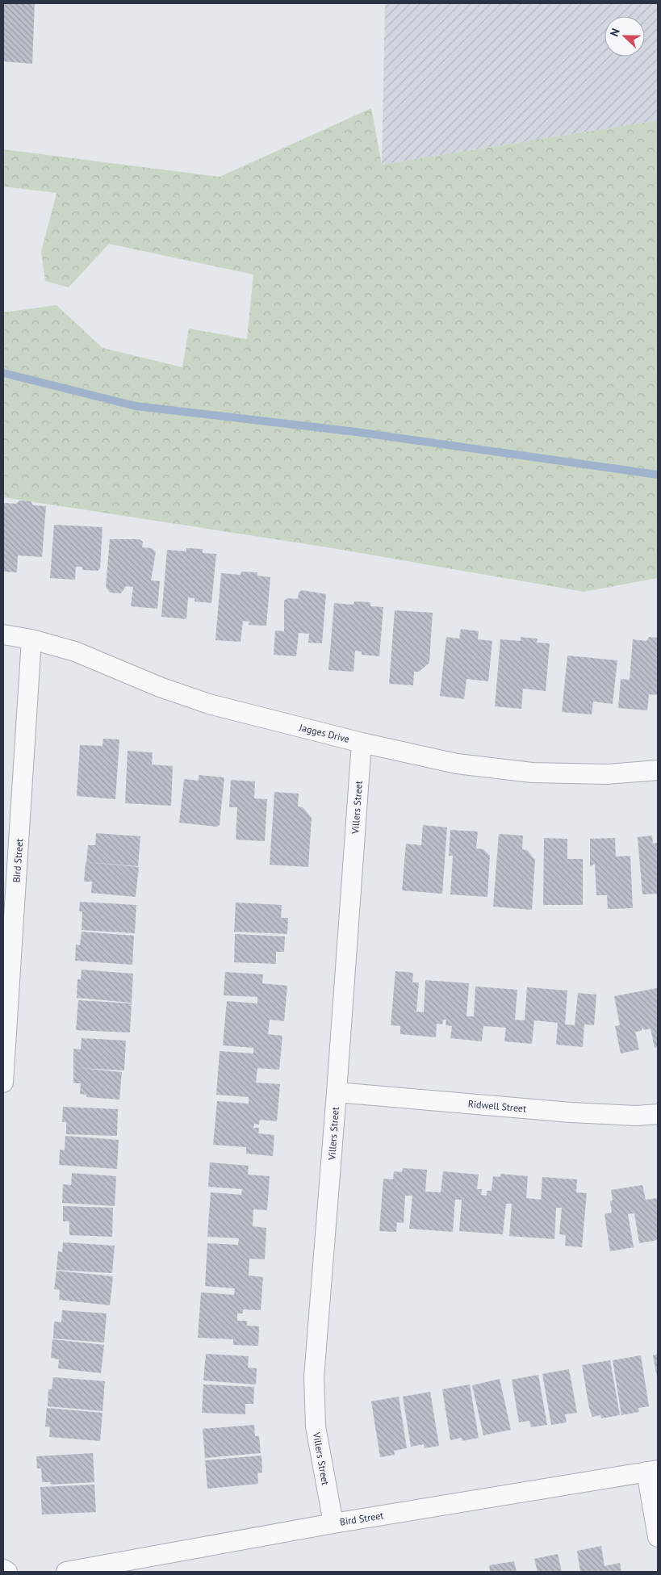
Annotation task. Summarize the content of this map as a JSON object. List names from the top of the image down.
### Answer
{
  "streets": {
    "street": [
      "Jagges Drive",
      "Villers Street",
      "Bird Street",
      "Ridwell Street"
    ]
  },
  "crossings": [
    ["Jagges Drive", "Villers Street"],
    ["Jagges Drive", "Bird Street"],
    ["Villers Street", "Bird Street"],
    ["Villers Street", "Ridwell Street"]
  ],
  "north": "left"
}
